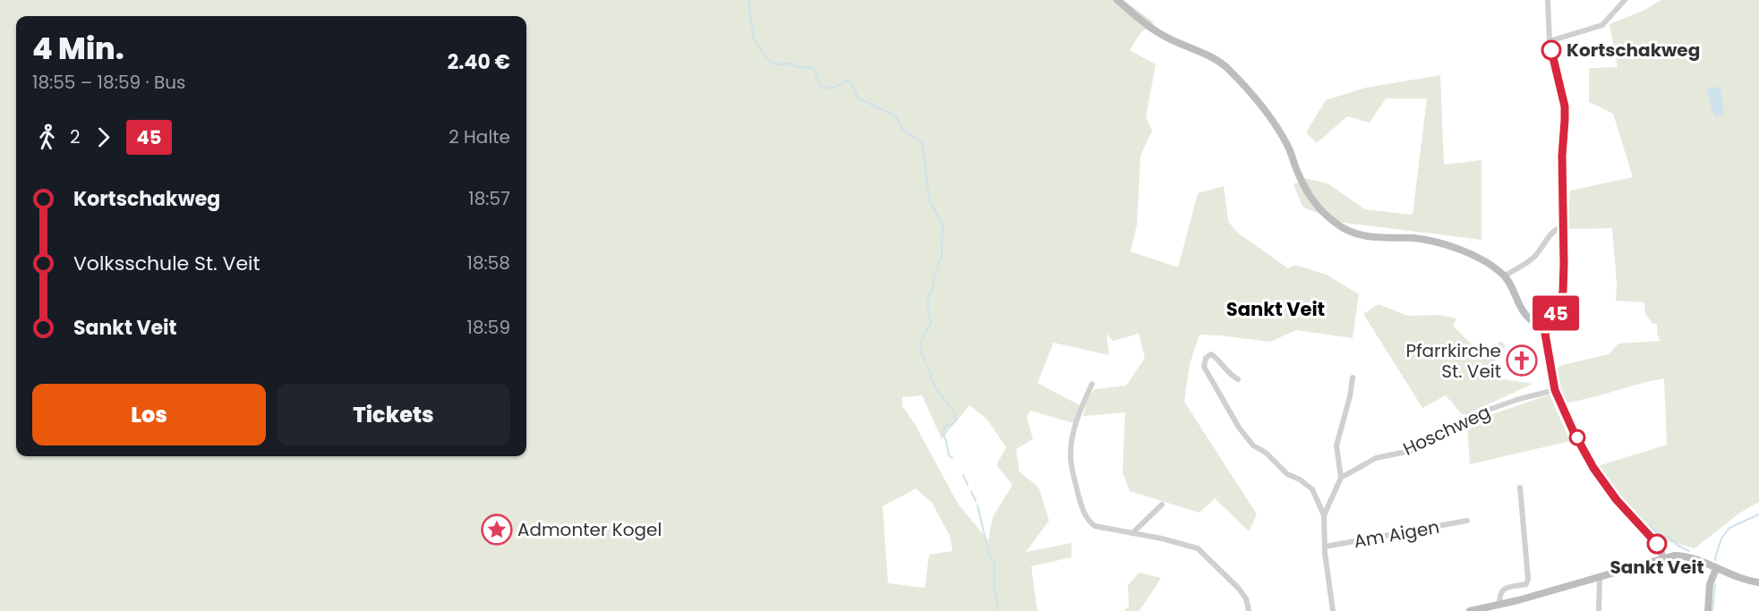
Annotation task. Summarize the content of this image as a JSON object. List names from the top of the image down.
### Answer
{
  "streets": {
    "street": ["Hoschweg", "Am Aigen"]
  },
  "districts": ["Sankt Veit"],
  "places": {
    "other": ["Kortschakweg", "Sankt Veit"],
    "church": ["Pfarrkirche St. Veit"],
    "place": ["Admonter Kogel"]
  },
  "lines": ["bus line 45"],
  "page": {
    "on_map": "45",
    "heading": ["4 Min.", "18:55 – 18:59 · Bus", "2.40 €"],
    "legs": ["2", "45", "2 Halte"],
    "list": [
      {
        "name": "Kortschakweg",
        "value": "18:57"
      },
      {
        "name": "Volksschule St. Veit",
        "value": "18:58"
      },
      {
        "name": "Sankt Veit",
        "value": "18:59"
      }
    ],
    "buttons": ["Los", "Tickets"]
  }
}
